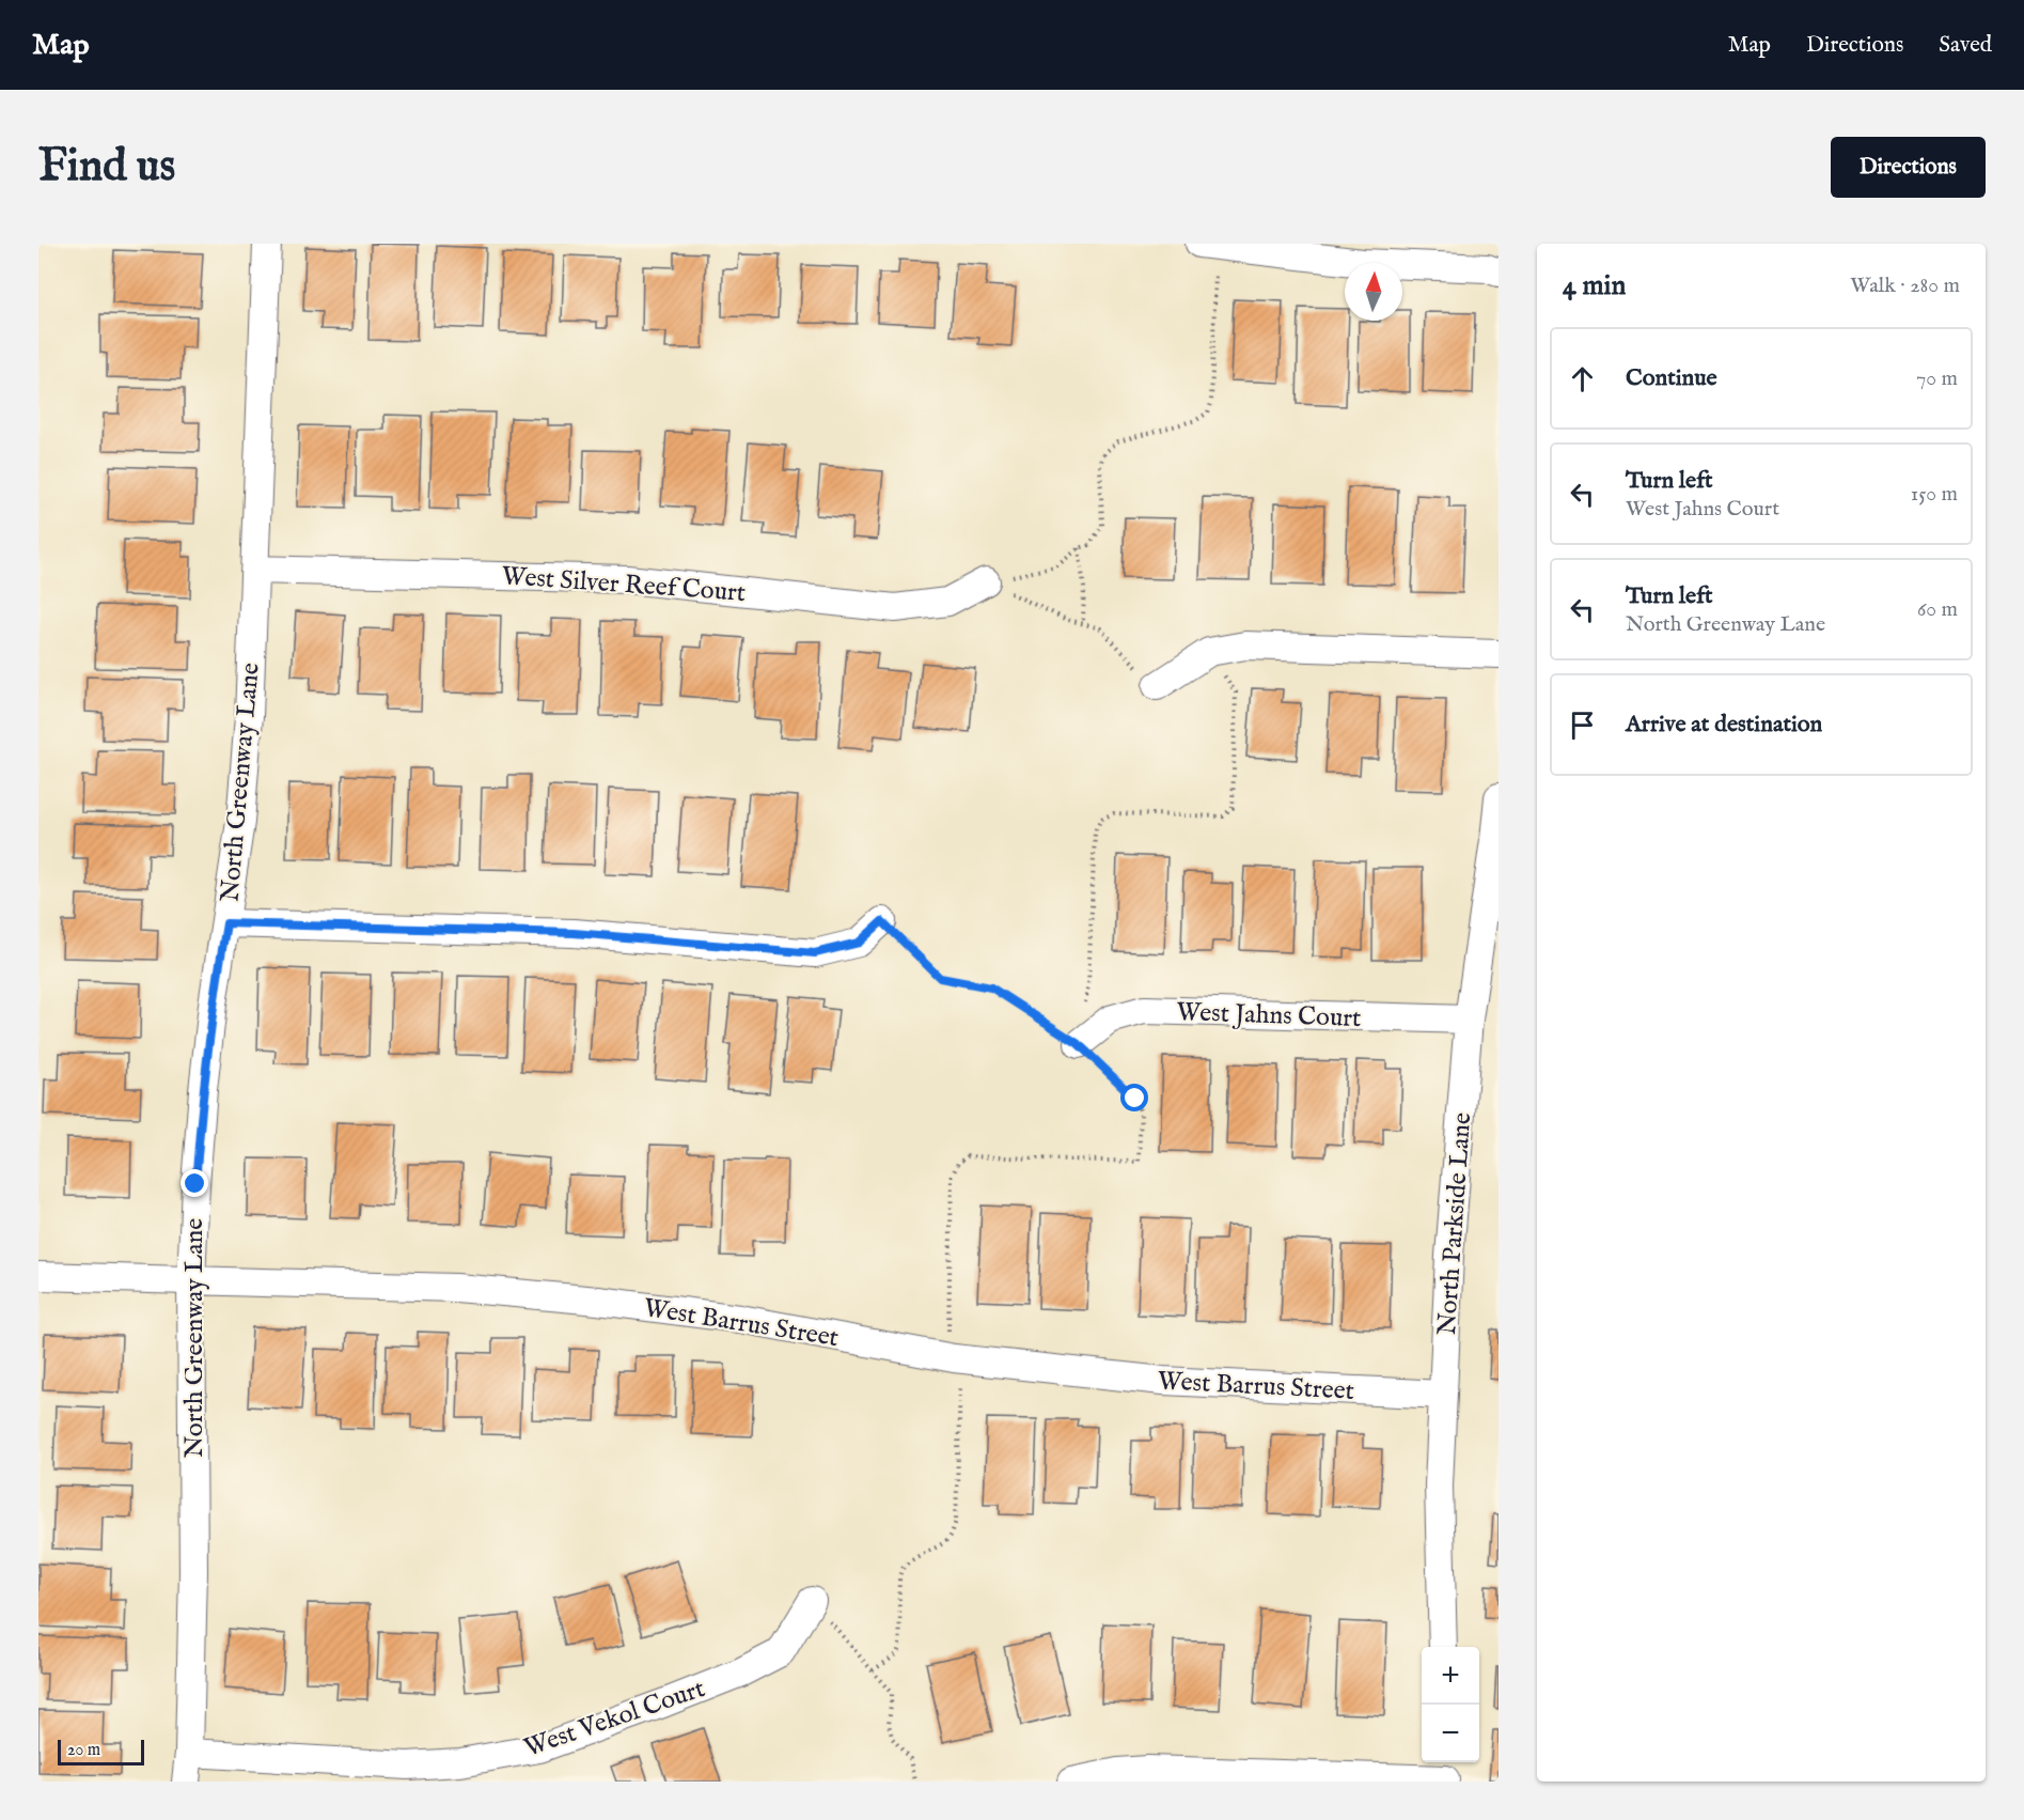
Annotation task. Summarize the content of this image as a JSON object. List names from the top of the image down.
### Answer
{
  "streets": {
    "street": [
      "West Silver Reef Court",
      "North Greenway Lane",
      "West Jahns Court",
      "North Parkside Lane",
      "West Barrus Street",
      "West Vekol Court"
    ]
  },
  "crossings": [
    ["West Silver Reef Court", "North Greenway Lane"],
    ["North Greenway Lane", "West Barrus Street"],
    ["North Greenway Lane", "West Vekol Court"],
    ["West Jahns Court", "North Parkside Lane"],
    ["North Parkside Lane", "West Barrus Street"]
  ],
  "scale_bar": "20 m",
  "north": "top",
  "page": {
    "header": "Map",
    "nav": ["Map", "Directions", "Saved"],
    "buttons": "Directions",
    "title": "Find us",
    "heading": ["4 min", "Walk · 280 m"],
    "list": [
      ["Continue", "70 m"],
      ["Turn left", "West Jahns Court", "150 m"],
      ["Turn left", "North Greenway Lane", "60 m"],
      "Arrive at destination"
    ],
    "map_buttons": ["+", "−"],
    "scale": "20 m"
  }
}
